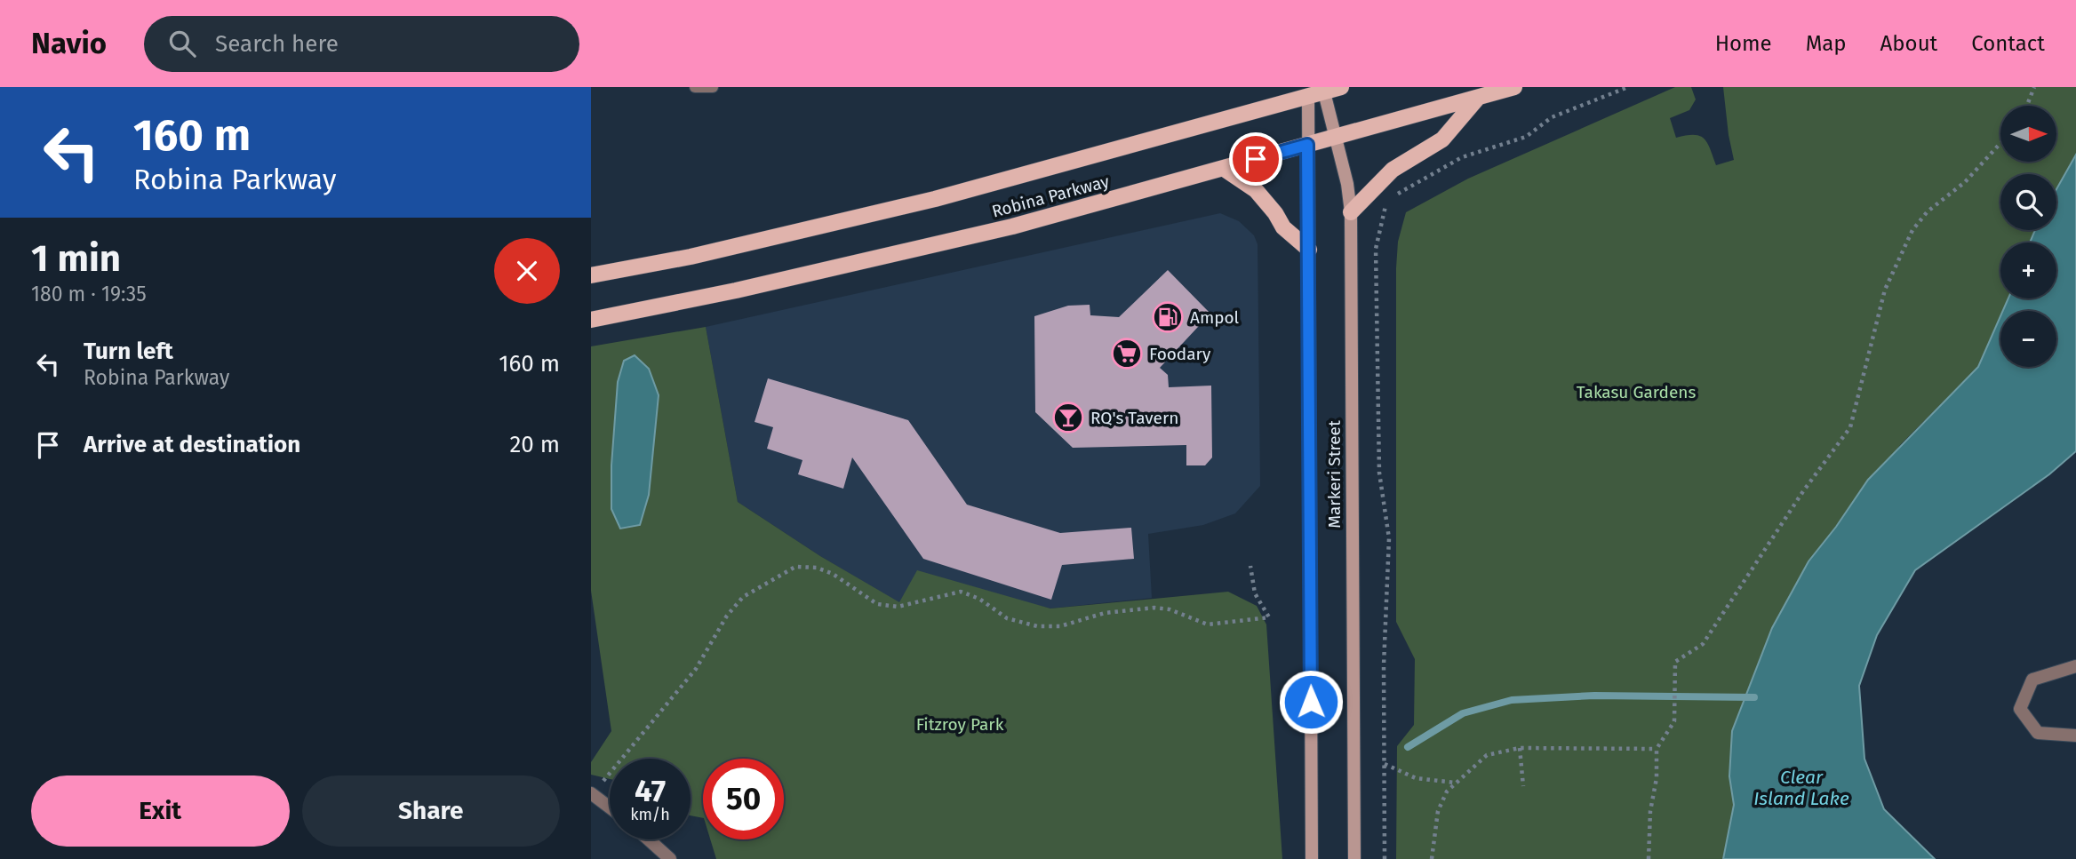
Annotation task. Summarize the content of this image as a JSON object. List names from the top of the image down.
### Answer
{
  "streets": {
    "main road": ["Robina Parkway", "Markeri Street"]
  },
  "crossings": [
    ["Robina Parkway", "Markeri Street"]
  ],
  "water": ["Clear Island Lake"],
  "parks": ["Takasu Gardens", "Fitzroy Park"],
  "places": {
    "fuel station": ["Ampol"],
    "supermarket": ["Foodary"],
    "bar": ["RQ's Tavern"]
  },
  "north": "right",
  "page": {
    "header": "Navio",
    "search": "Search here",
    "nav": [
      "Home",
      "Map",
      "About",
      "Contact"
    ],
    "turn": ["160 m", "Robina Parkway"],
    "map_buttons": ["+", "−"],
    "heading": ["1 min", "180 m · 19:35"],
    "list": [
      {
        "name": "Turn left",
        "note": "Robina Parkway",
        "value": "160 m"
      },
      {
        "name": "Arrive at destination",
        "value": "20 m"
      }
    ],
    "speed": "47 km/h",
    "limit": "50",
    "buttons": ["Exit", "Share"]
  }
}
